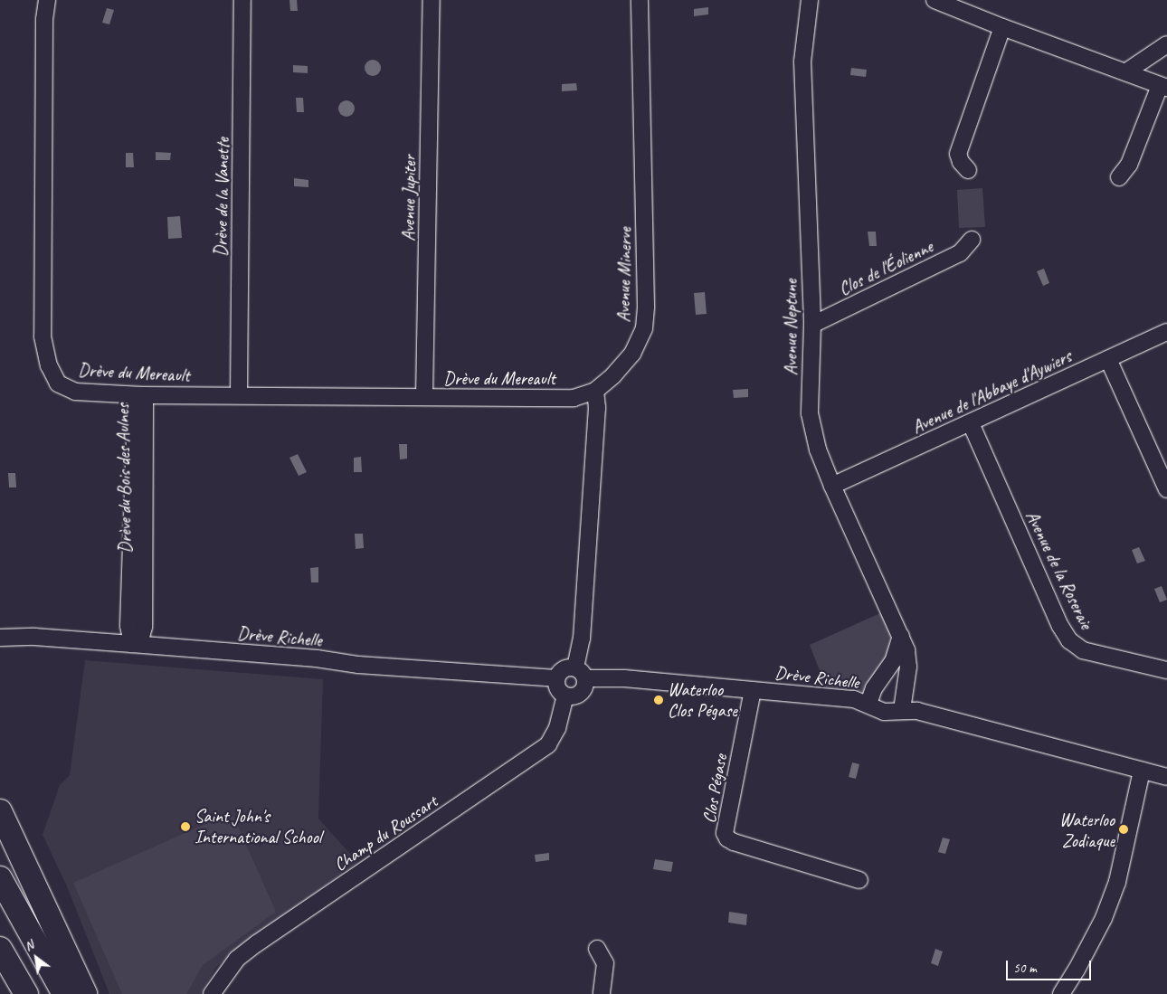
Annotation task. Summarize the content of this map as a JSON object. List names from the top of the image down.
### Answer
{
  "streets": {
    "street": [
      "Drève de la Vanette",
      "Avenue Jupiter",
      "Clos de l'Éolienne",
      "Avenue Minerve",
      "Avenue Neptune",
      "Drève du Mereault",
      "Avenue de l'Abbaye d'Aywiers",
      "Drève du Bois des Aulnes",
      "Avenue de la Roseraie",
      "Drève Richelle",
      "Clos Pégase",
      "Champ du Roussart"
    ]
  },
  "crossings": [
    ["Drève de la Vanette", "Drève du Mereault"],
    ["Avenue Jupiter", "Drève du Mereault"],
    ["Clos de l'Éolienne", "Avenue Neptune"],
    ["Avenue Minerve", "Drève du Mereault"],
    ["Avenue Neptune", "Avenue de l'Abbaye d'Aywiers"],
    ["Avenue Neptune", "Drève Richelle"],
    ["Drève du Mereault", "Drève du Bois des Aulnes"],
    ["Avenue de l'Abbaye d'Aywiers", "Avenue de la Roseraie"],
    ["Drève du Bois des Aulnes", "Drève Richelle"],
    ["Drève Richelle", "Clos Pégase"],
    ["Drève Richelle", "Champ du Roussart"]
  ],
  "places": ["Waterloo Clos Pégase", "Saint John's International School", "Waterloo Zodiaque"],
  "scale_bar": "50 m",
  "north": "top left"
}
